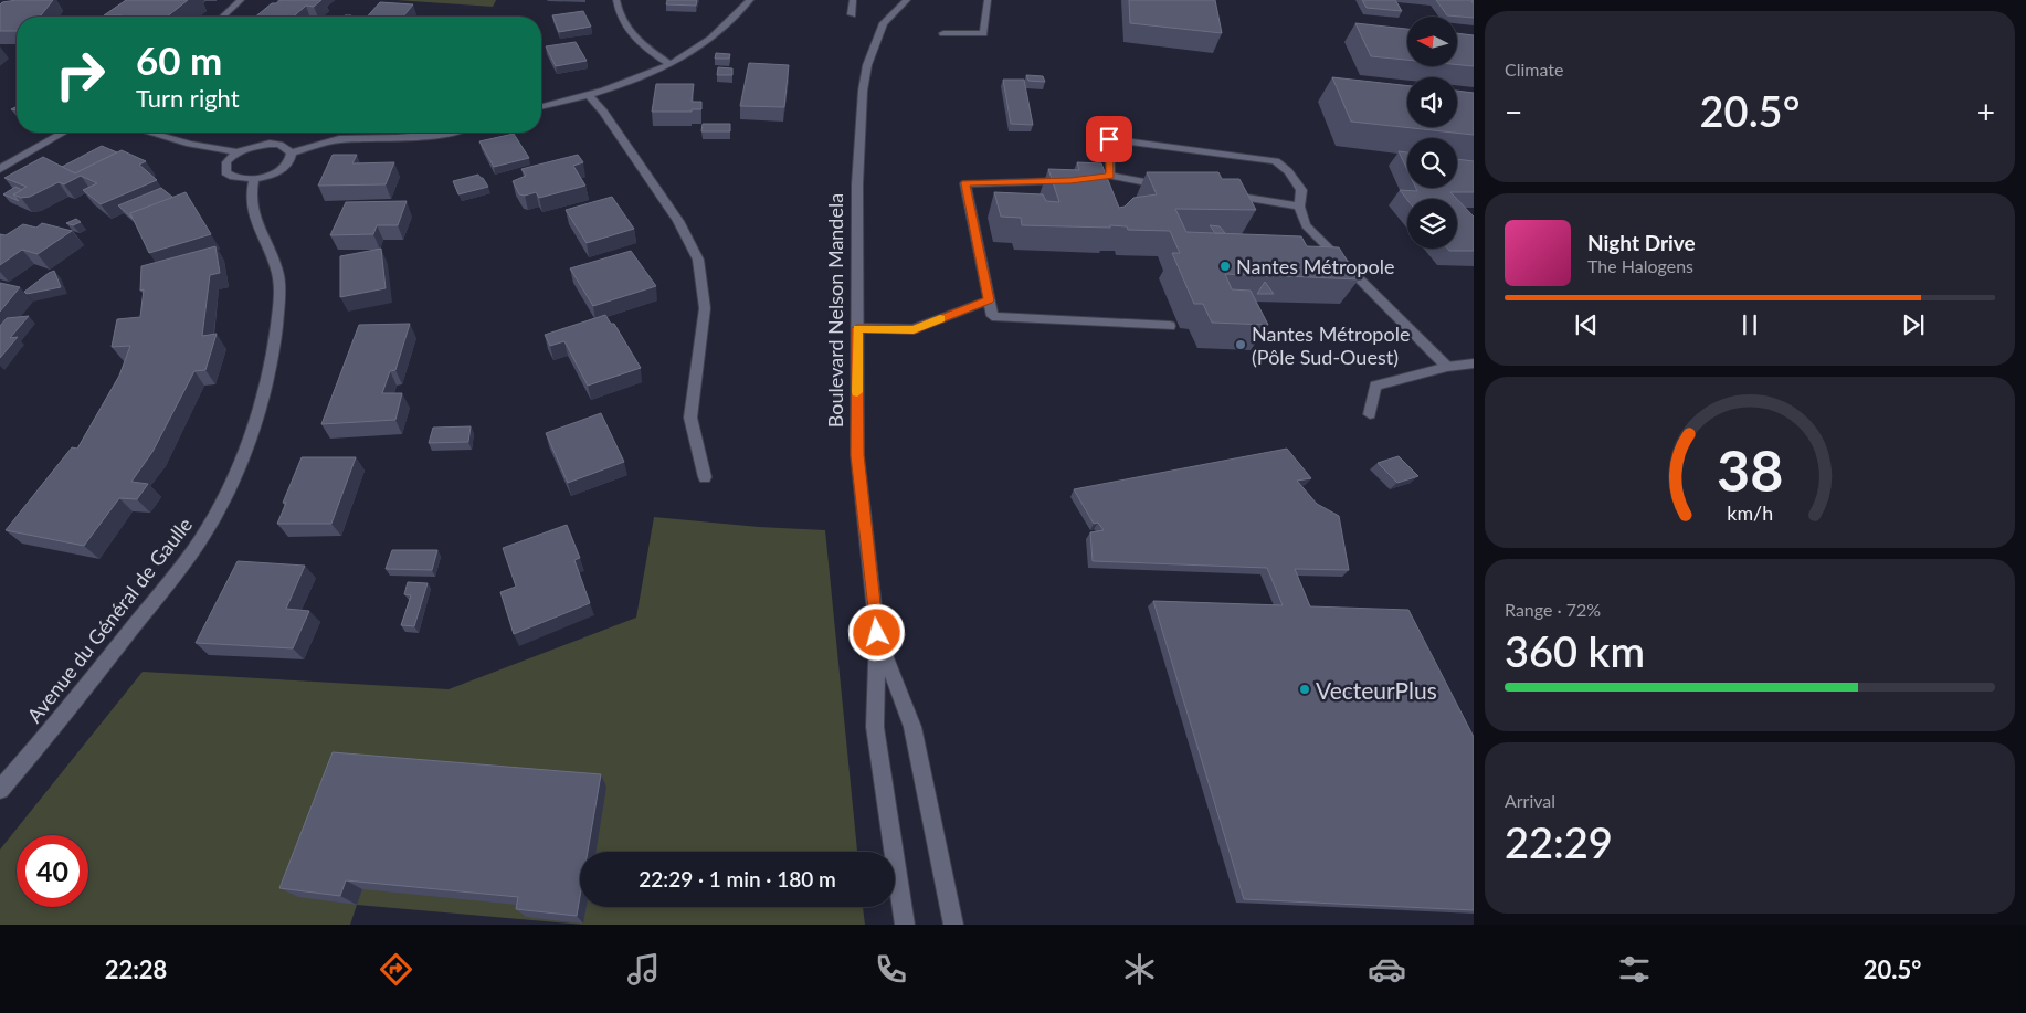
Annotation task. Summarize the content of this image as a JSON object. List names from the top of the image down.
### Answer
{
  "streets": {
    "street": ["Boulevard Nelson Mandela", "Avenue du Général de Gaulle"]
  },
  "places": ["Nantes Métropole", "Nantes Métropole (Pôle Sud-Ouest)", "VecteurPlus"],
  "north": "left",
  "page": {
    "tile": [
      "Climate",
      ["Range · 72%", "360 km"],
      ["Arrival", "22:29"]
    ],
    "turn": ["60 m", "Turn right"],
    "heat": ["−", "20.5°", "+"],
    "song": ["Night Drive", "The Halogens"],
    "limit": "40",
    "trip": "22:29 · 1 min · 180 m",
    "tabs": ["22:28", "20.5°"],
    "gauge": ["38", "km/h"]
  }
}
